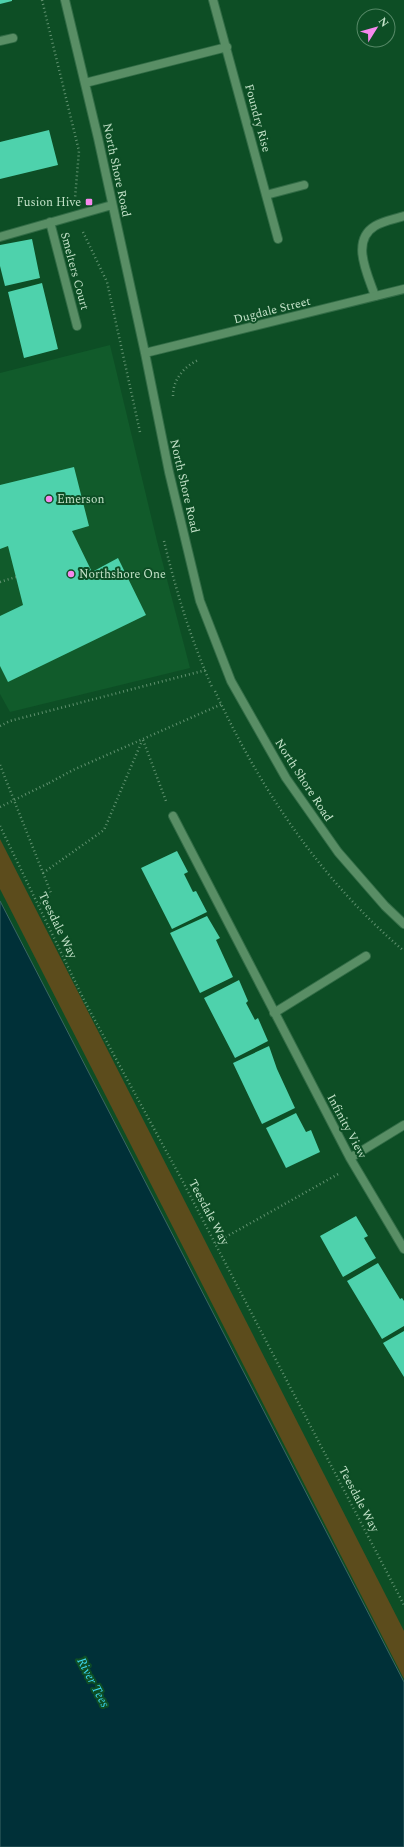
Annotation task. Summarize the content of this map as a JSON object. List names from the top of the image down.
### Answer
{
  "streets": {
    "street": [
      "Foundry Rise",
      "North Shore Road",
      "Smelters Court",
      "Dugdale Street",
      "Infinity View"
    ],
    "path": ["Teesdale Way"]
  },
  "crossings": [
    ["North Shore Road", "Smelters Court"],
    ["North Shore Road", "Dugdale Street"]
  ],
  "water": ["River Tees"],
  "places": {
    "transit": ["Fusion Hive"],
    "other": ["Emerson", "Northshore One"]
  },
  "north": "top right"
}
